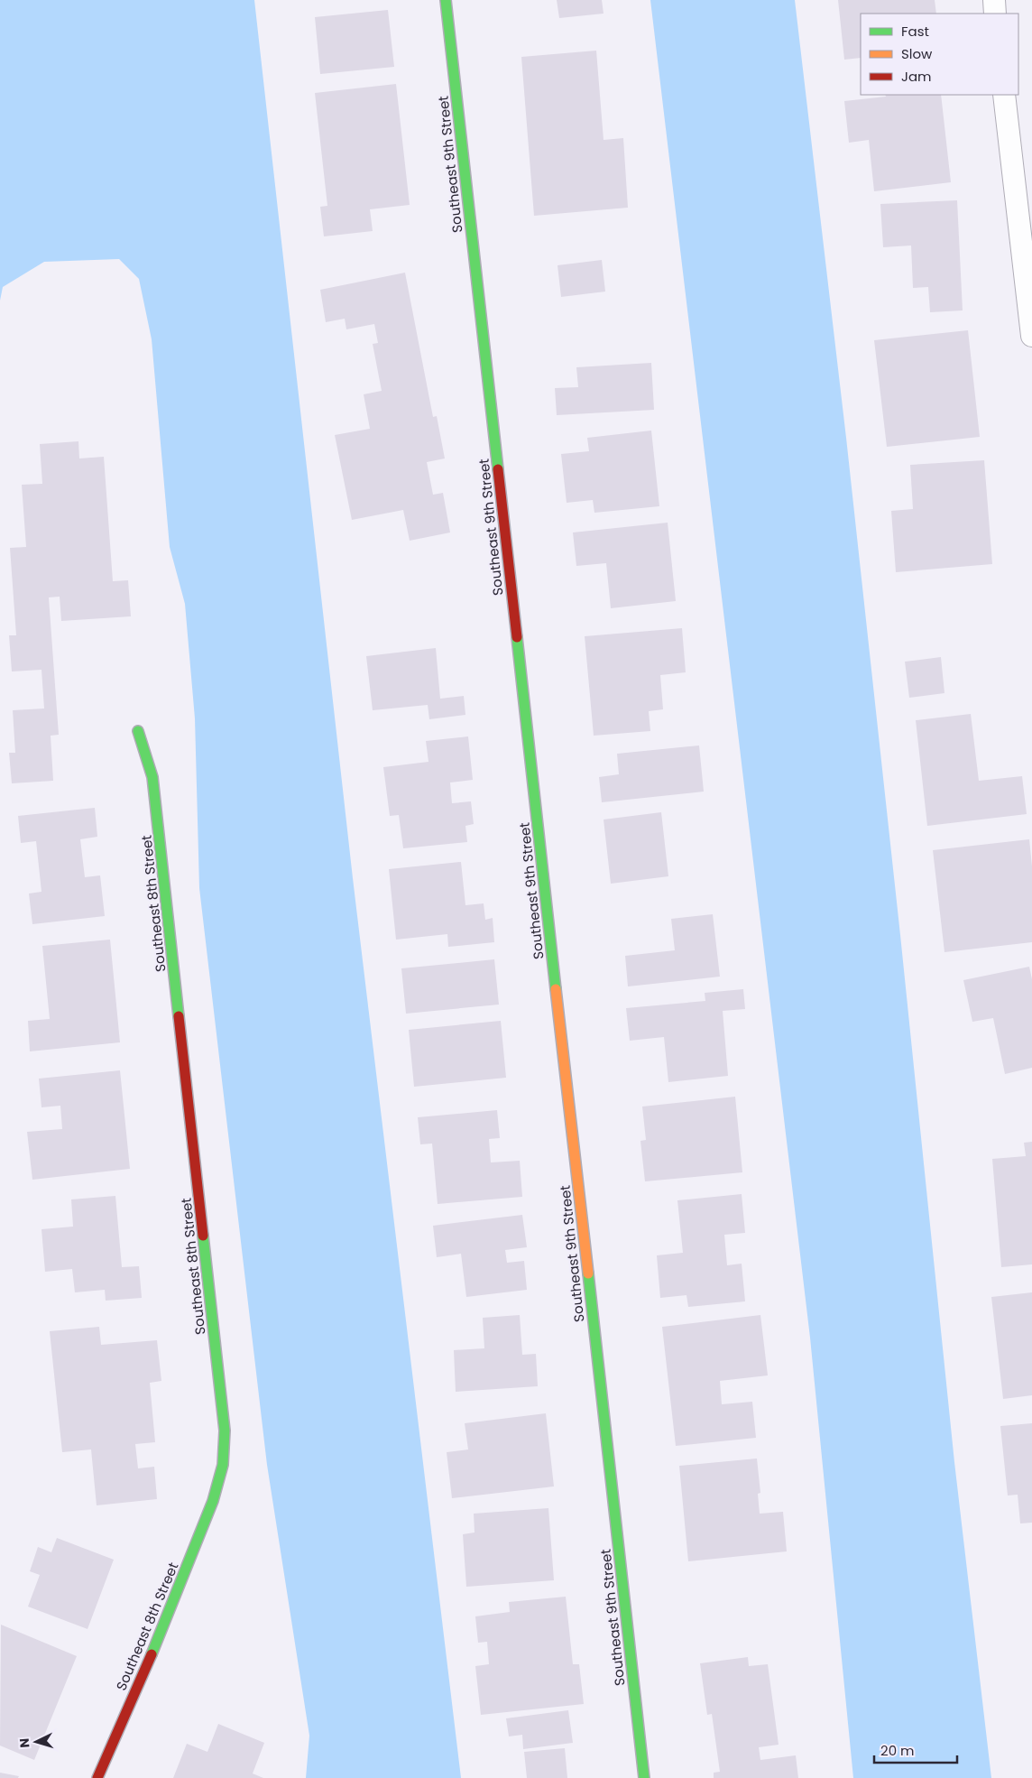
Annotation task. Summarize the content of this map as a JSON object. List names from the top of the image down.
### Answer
{
  "streets": {
    "street": ["Southeast 9th Street", "Southeast 8th Street"]
  },
  "legend": ["Fast", "Slow", "Jam"],
  "scale_bar": "20 m",
  "north": "left"
}
